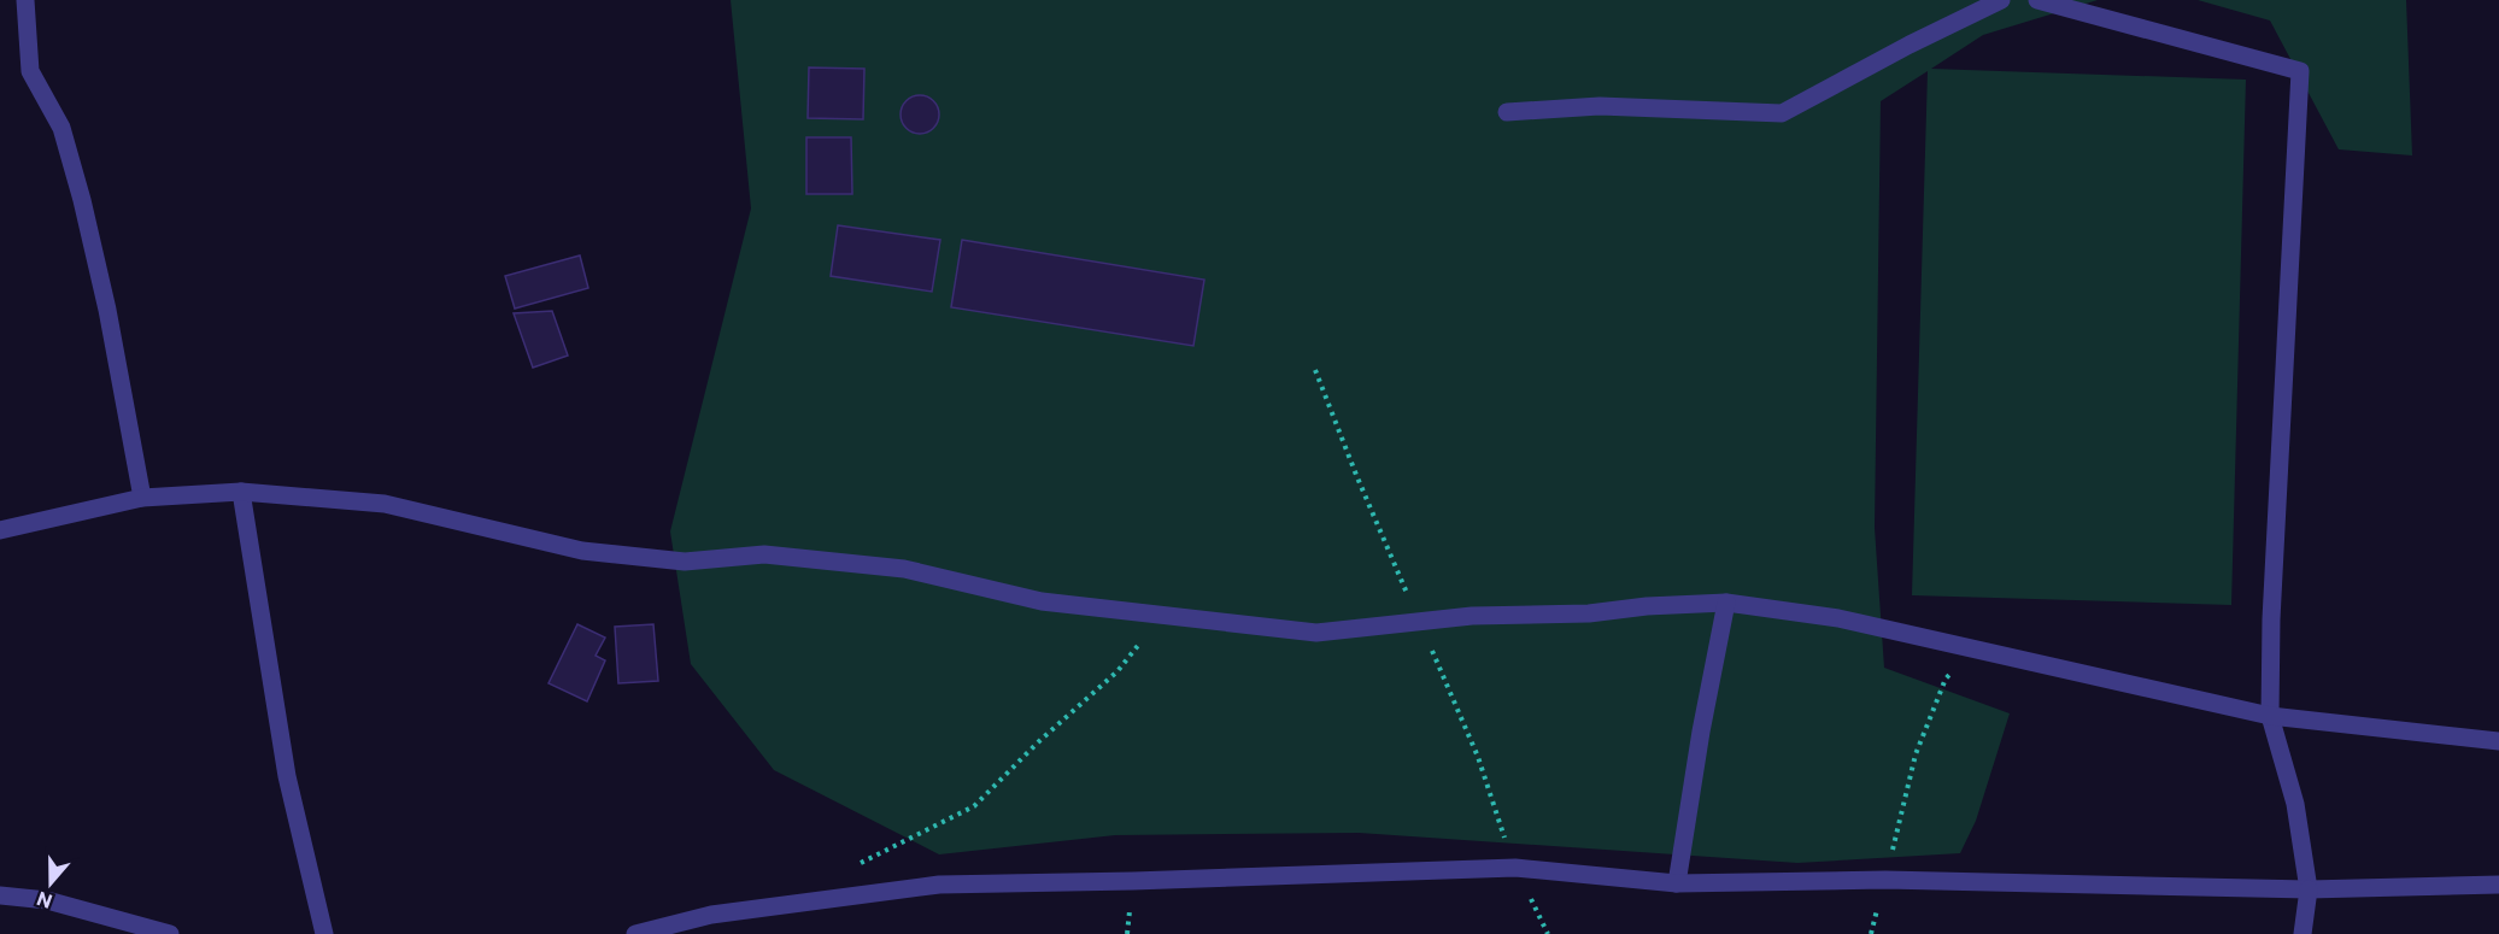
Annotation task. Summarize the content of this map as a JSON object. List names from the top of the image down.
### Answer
{
  "north": "bottom"
}
